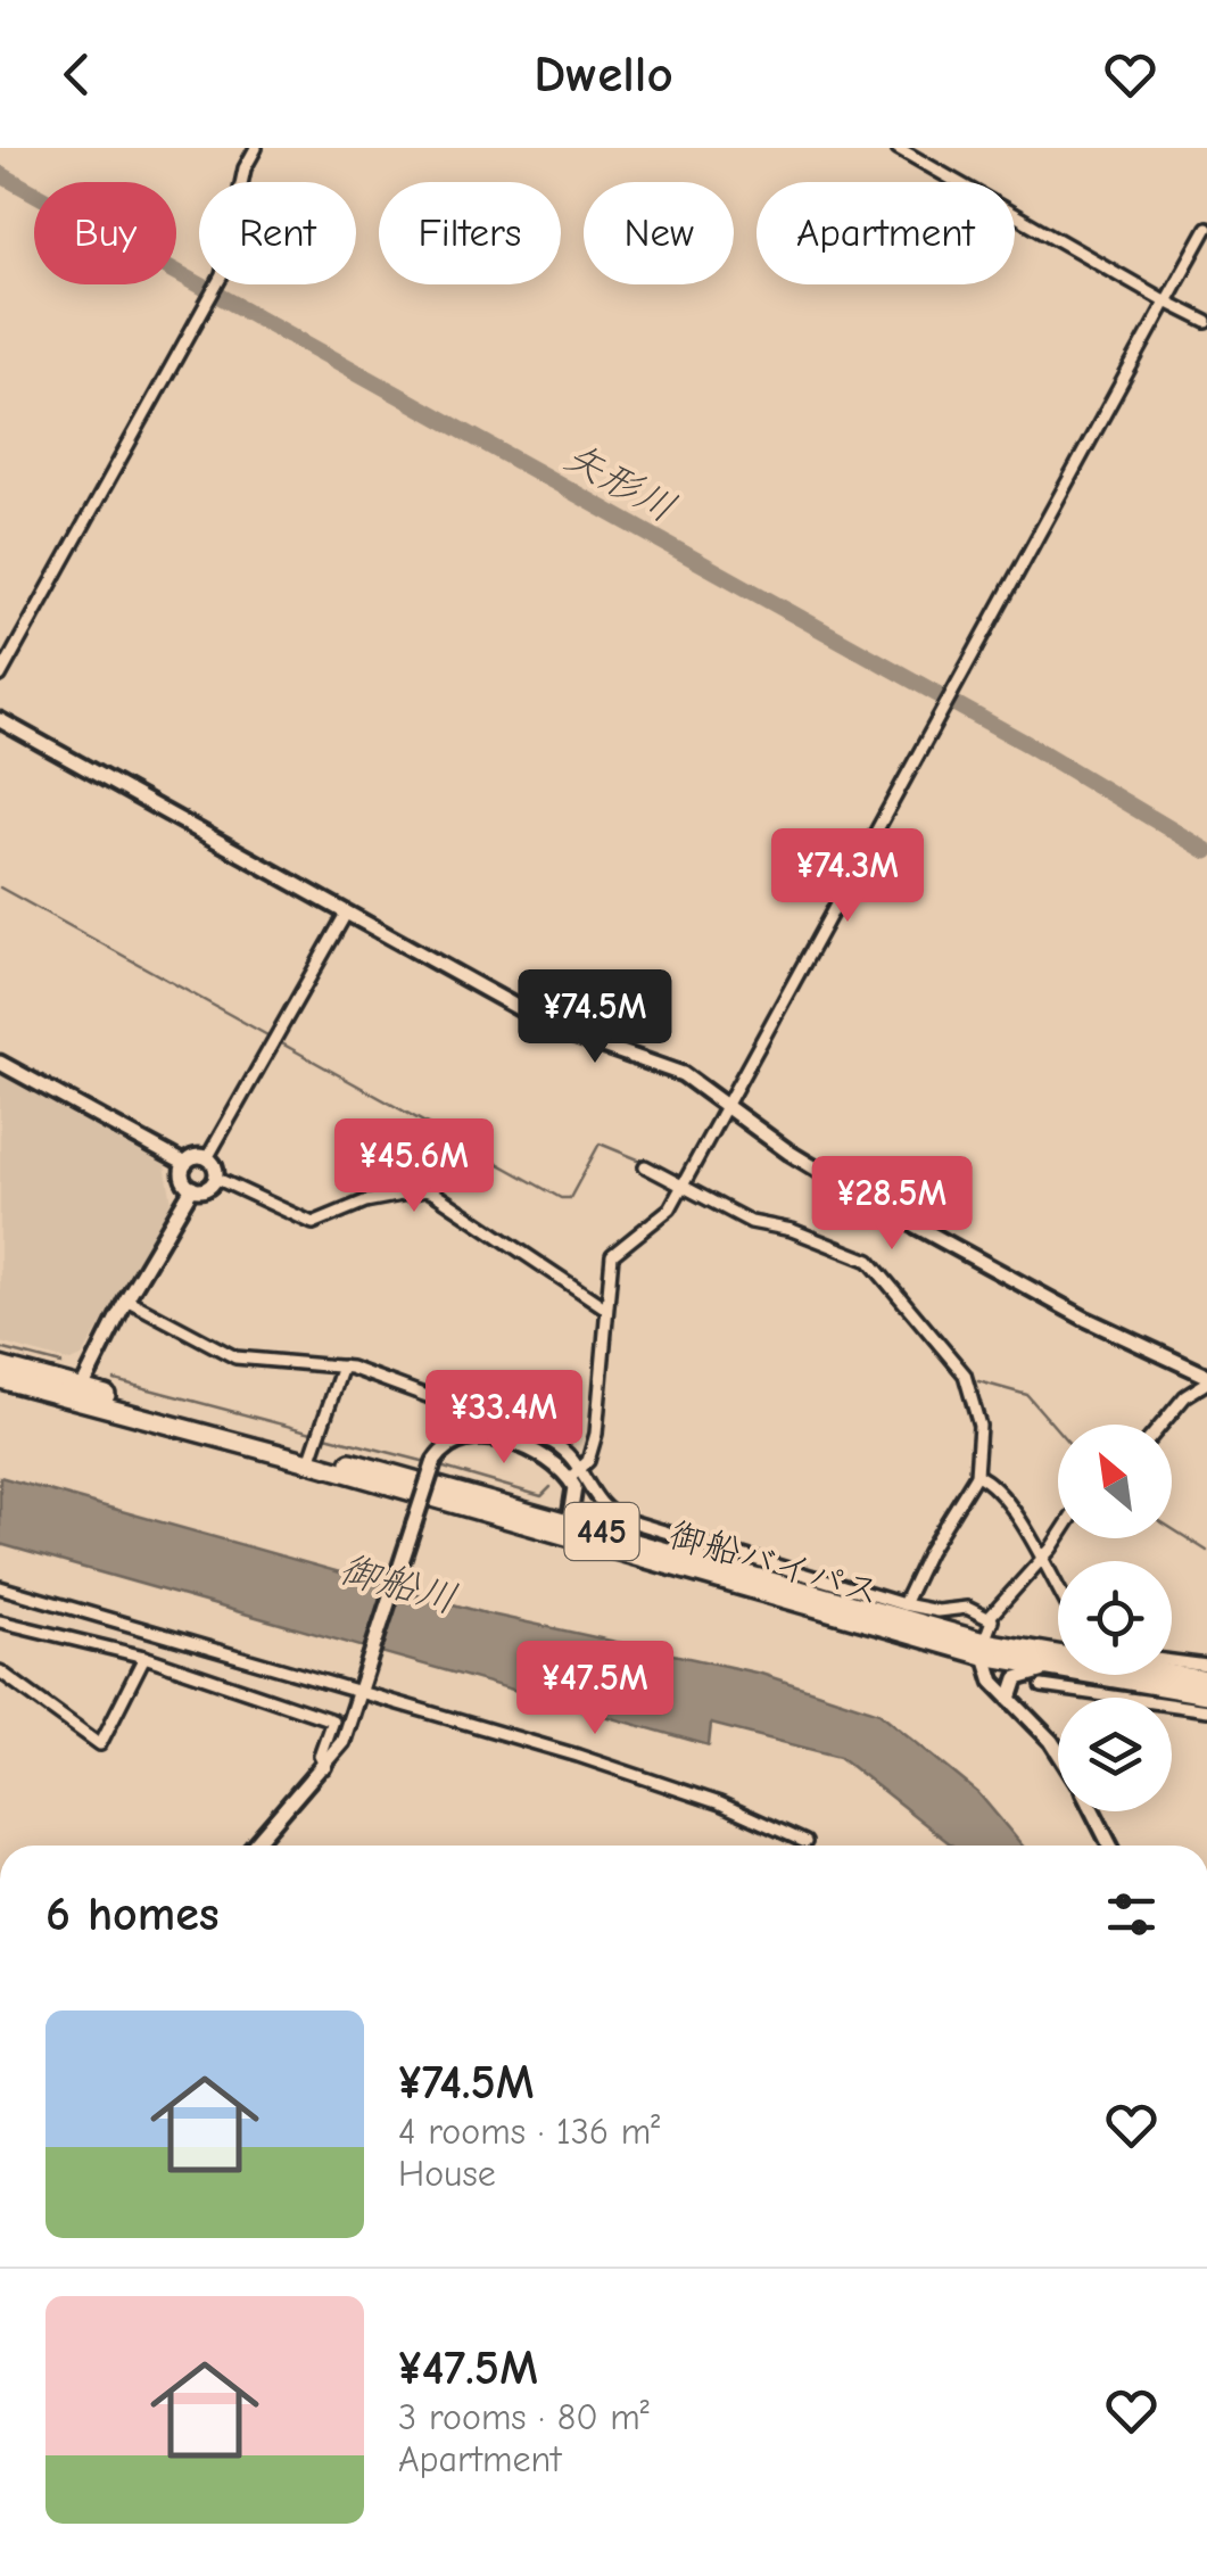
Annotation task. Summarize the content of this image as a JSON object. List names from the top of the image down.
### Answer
{
  "streets": {
    "highway": ["445", "御船バイパス"]
  },
  "water": ["矢形川", "御船川"],
  "north": "top left",
  "page": {
    "header": "Dwello",
    "chip": [
      "Buy",
      "Rent",
      "Filters",
      "New",
      "Apartment"
    ],
    "price": [
      "¥74.3M",
      "¥74.5M",
      "¥45.6M",
      "¥28.5M",
      "¥33.4M",
      "¥47.5M"
    ],
    "heading": "6 homes",
    "list": [
      {
        "name": "¥74.5M",
        "note": "4 rooms · 136 m² · House"
      },
      {
        "name": "¥47.5M",
        "note": "3 rooms · 80 m² · Apartment"
      }
    ]
  }
}
